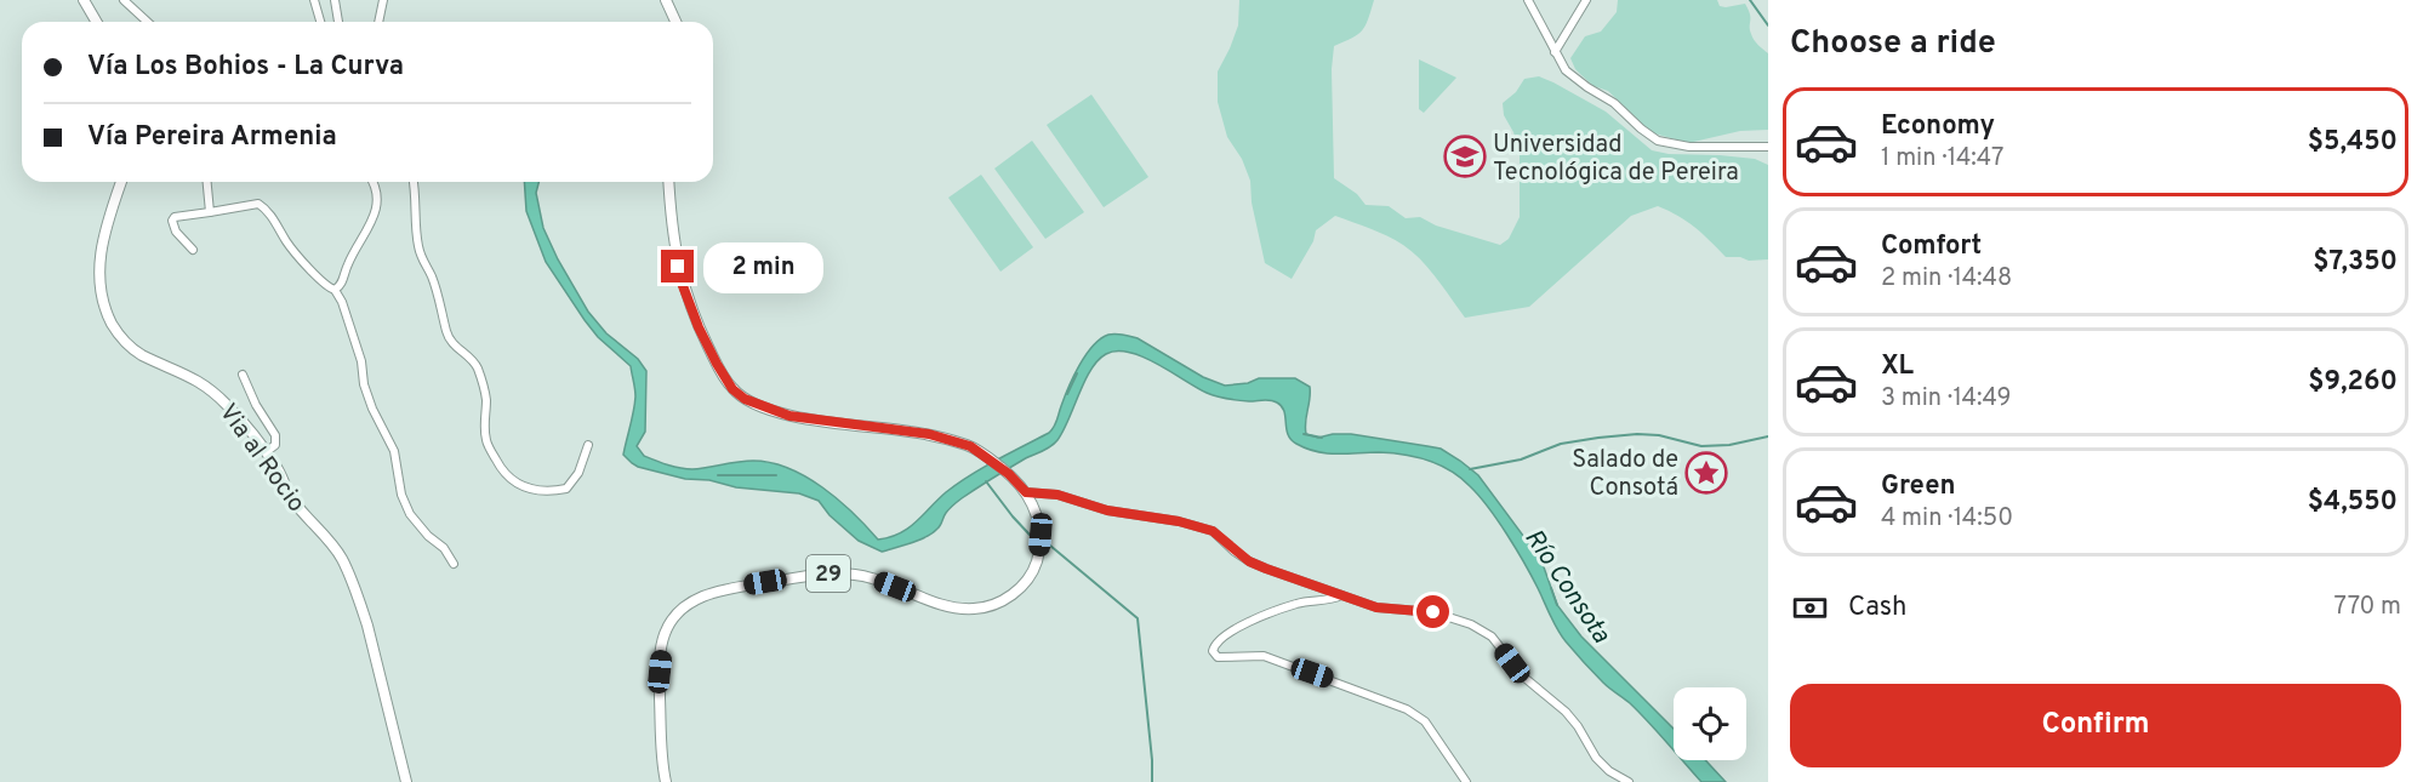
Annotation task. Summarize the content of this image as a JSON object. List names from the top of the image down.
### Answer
{
  "streets": {
    "main road": ["Via al Rocio", "29"]
  },
  "water": ["Río Consota"],
  "places": {
    "school or university": ["Universidad Tecnológica de Pereira"],
    "place": ["Salado de Consotá"]
  },
  "page": {
    "heading": "Choose a ride",
    "banner": ["Vía Los Bohios - La Curva", "Vía Pereira Armenia"],
    "list": [
      {
        "name": "Economy",
        "note": "1 min · 14:47",
        "value": "$5,450"
      },
      {
        "name": "Comfort",
        "note": "2 min · 14:48",
        "value": "$7,350"
      },
      {
        "name": "XL",
        "note": "3 min · 14:49",
        "value": "$9,260"
      },
      {
        "name": "Green",
        "note": "4 min · 14:50",
        "value": "$4,550"
      }
    ],
    "bubble": "2 min",
    "pay": ["Cash", "770 m"],
    "buttons": "Confirm"
  }
}
